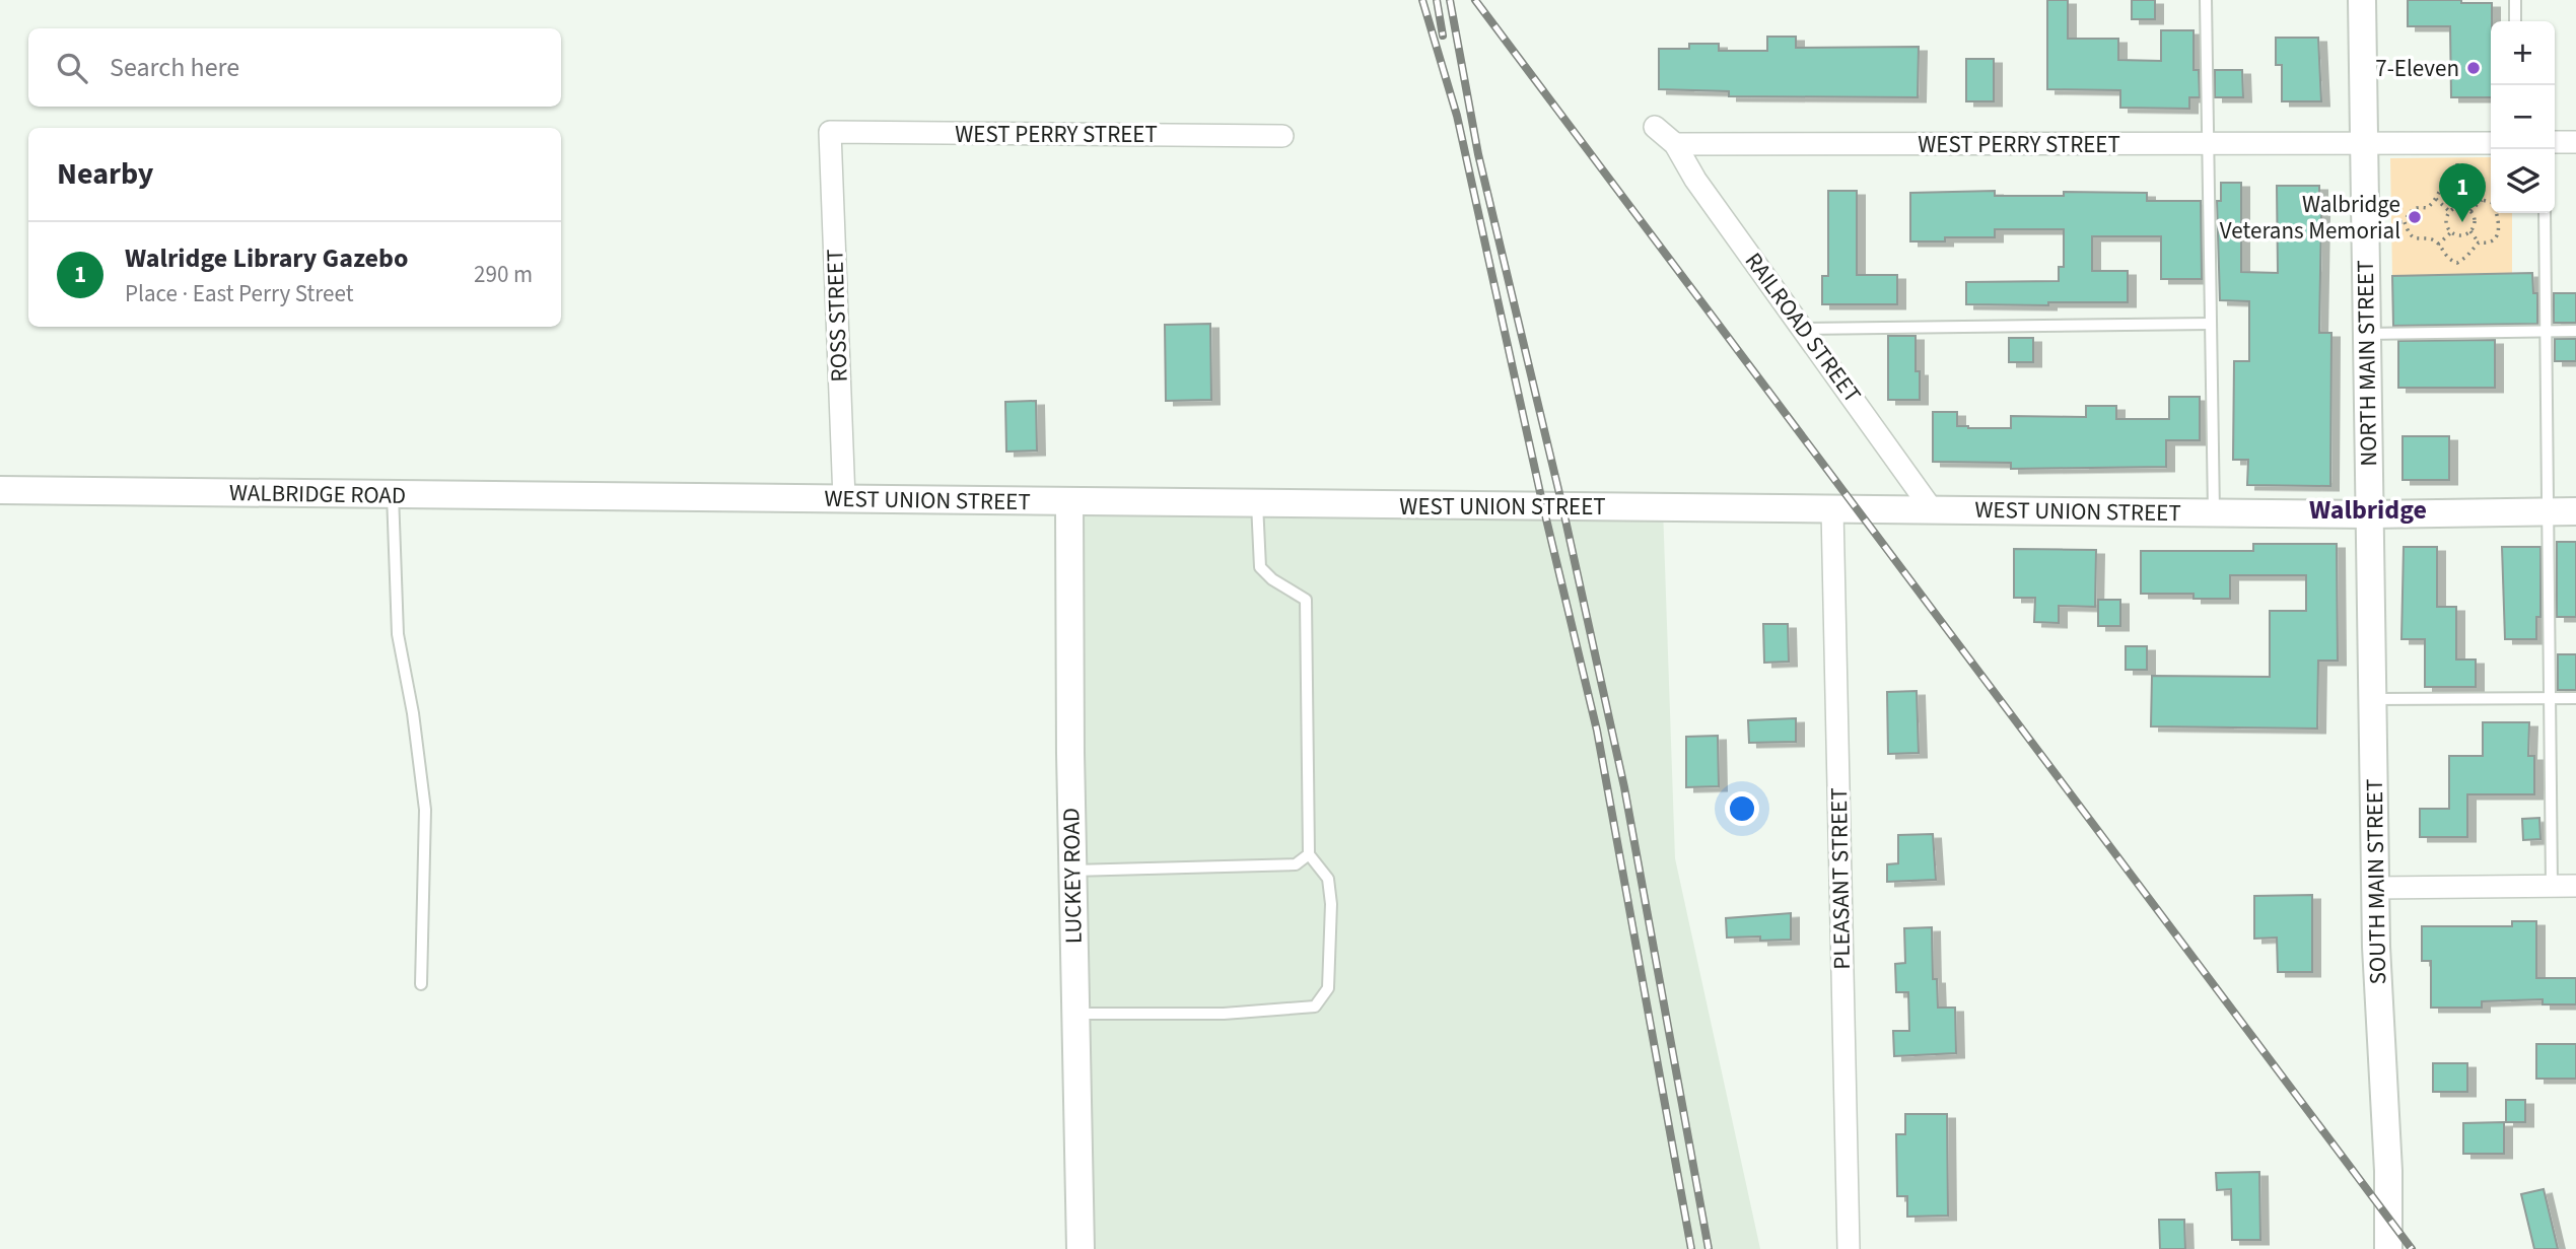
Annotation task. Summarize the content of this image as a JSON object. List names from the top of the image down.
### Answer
{
  "streets": {
    "street": [
      "WEST PERRY STREET",
      "ROSS STREET",
      "RAILROAD STREET",
      "NORTH MAIN STREET",
      "WALBRIDGE ROAD",
      "WEST UNION STREET",
      "LUCKEY ROAD",
      "PLEASANT STREET",
      "SOUTH MAIN STREET"
    ]
  },
  "crossings": [
    ["WEST PERRY STREET", "ROSS STREET"],
    ["WEST PERRY STREET", "RAILROAD STREET"],
    ["WEST PERRY STREET", "NORTH MAIN STREET"],
    ["ROSS STREET", "WEST UNION STREET"],
    ["RAILROAD STREET", "WEST UNION STREET"],
    ["NORTH MAIN STREET", "WEST UNION STREET"],
    ["NORTH MAIN STREET", "SOUTH MAIN STREET"],
    ["WALBRIDGE ROAD", "WEST UNION STREET"],
    ["WEST UNION STREET", "LUCKEY ROAD"],
    ["WEST UNION STREET", "PLEASANT STREET"],
    ["WEST UNION STREET", "SOUTH MAIN STREET"]
  ],
  "districts": ["Walbridge"],
  "places": ["7-Eleven", "Walbridge Veterans Memorial"],
  "page": {
    "map_buttons": ["+", "−"],
    "search": "Search here",
    "heading": "Nearby",
    "pins": "1",
    "list": [
      {
        "mark": "1",
        "name": "Walridge Library Gazebo",
        "note": "Place · East Perry Street",
        "value": "290 m"
      }
    ]
  }
}
